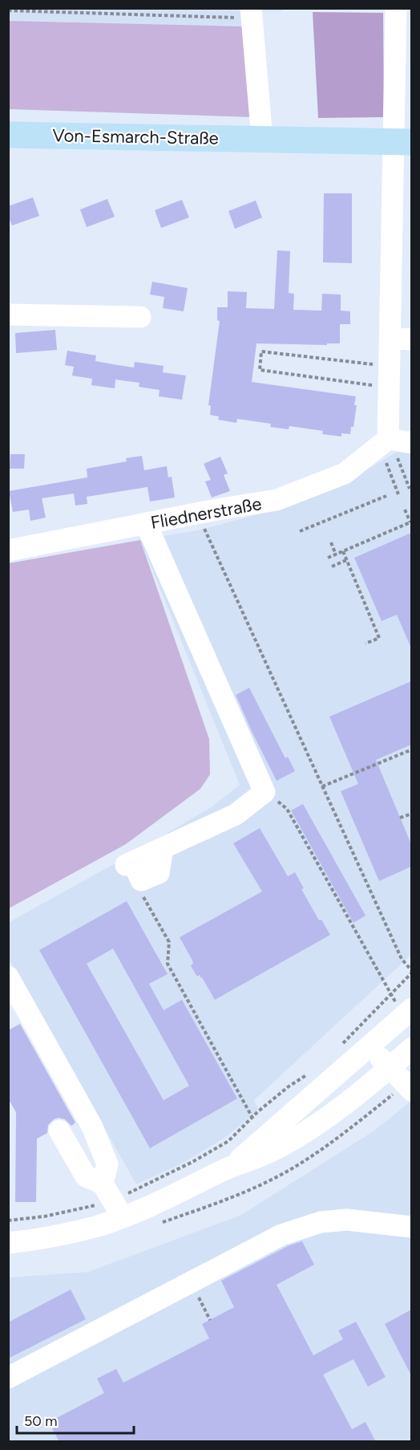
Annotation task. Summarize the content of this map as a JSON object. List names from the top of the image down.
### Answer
{
  "streets": {
    "main road": ["Von-Esmarch-Straße"],
    "street": ["Fliednerstraße"]
  },
  "scale_bar": "50 m"
}
